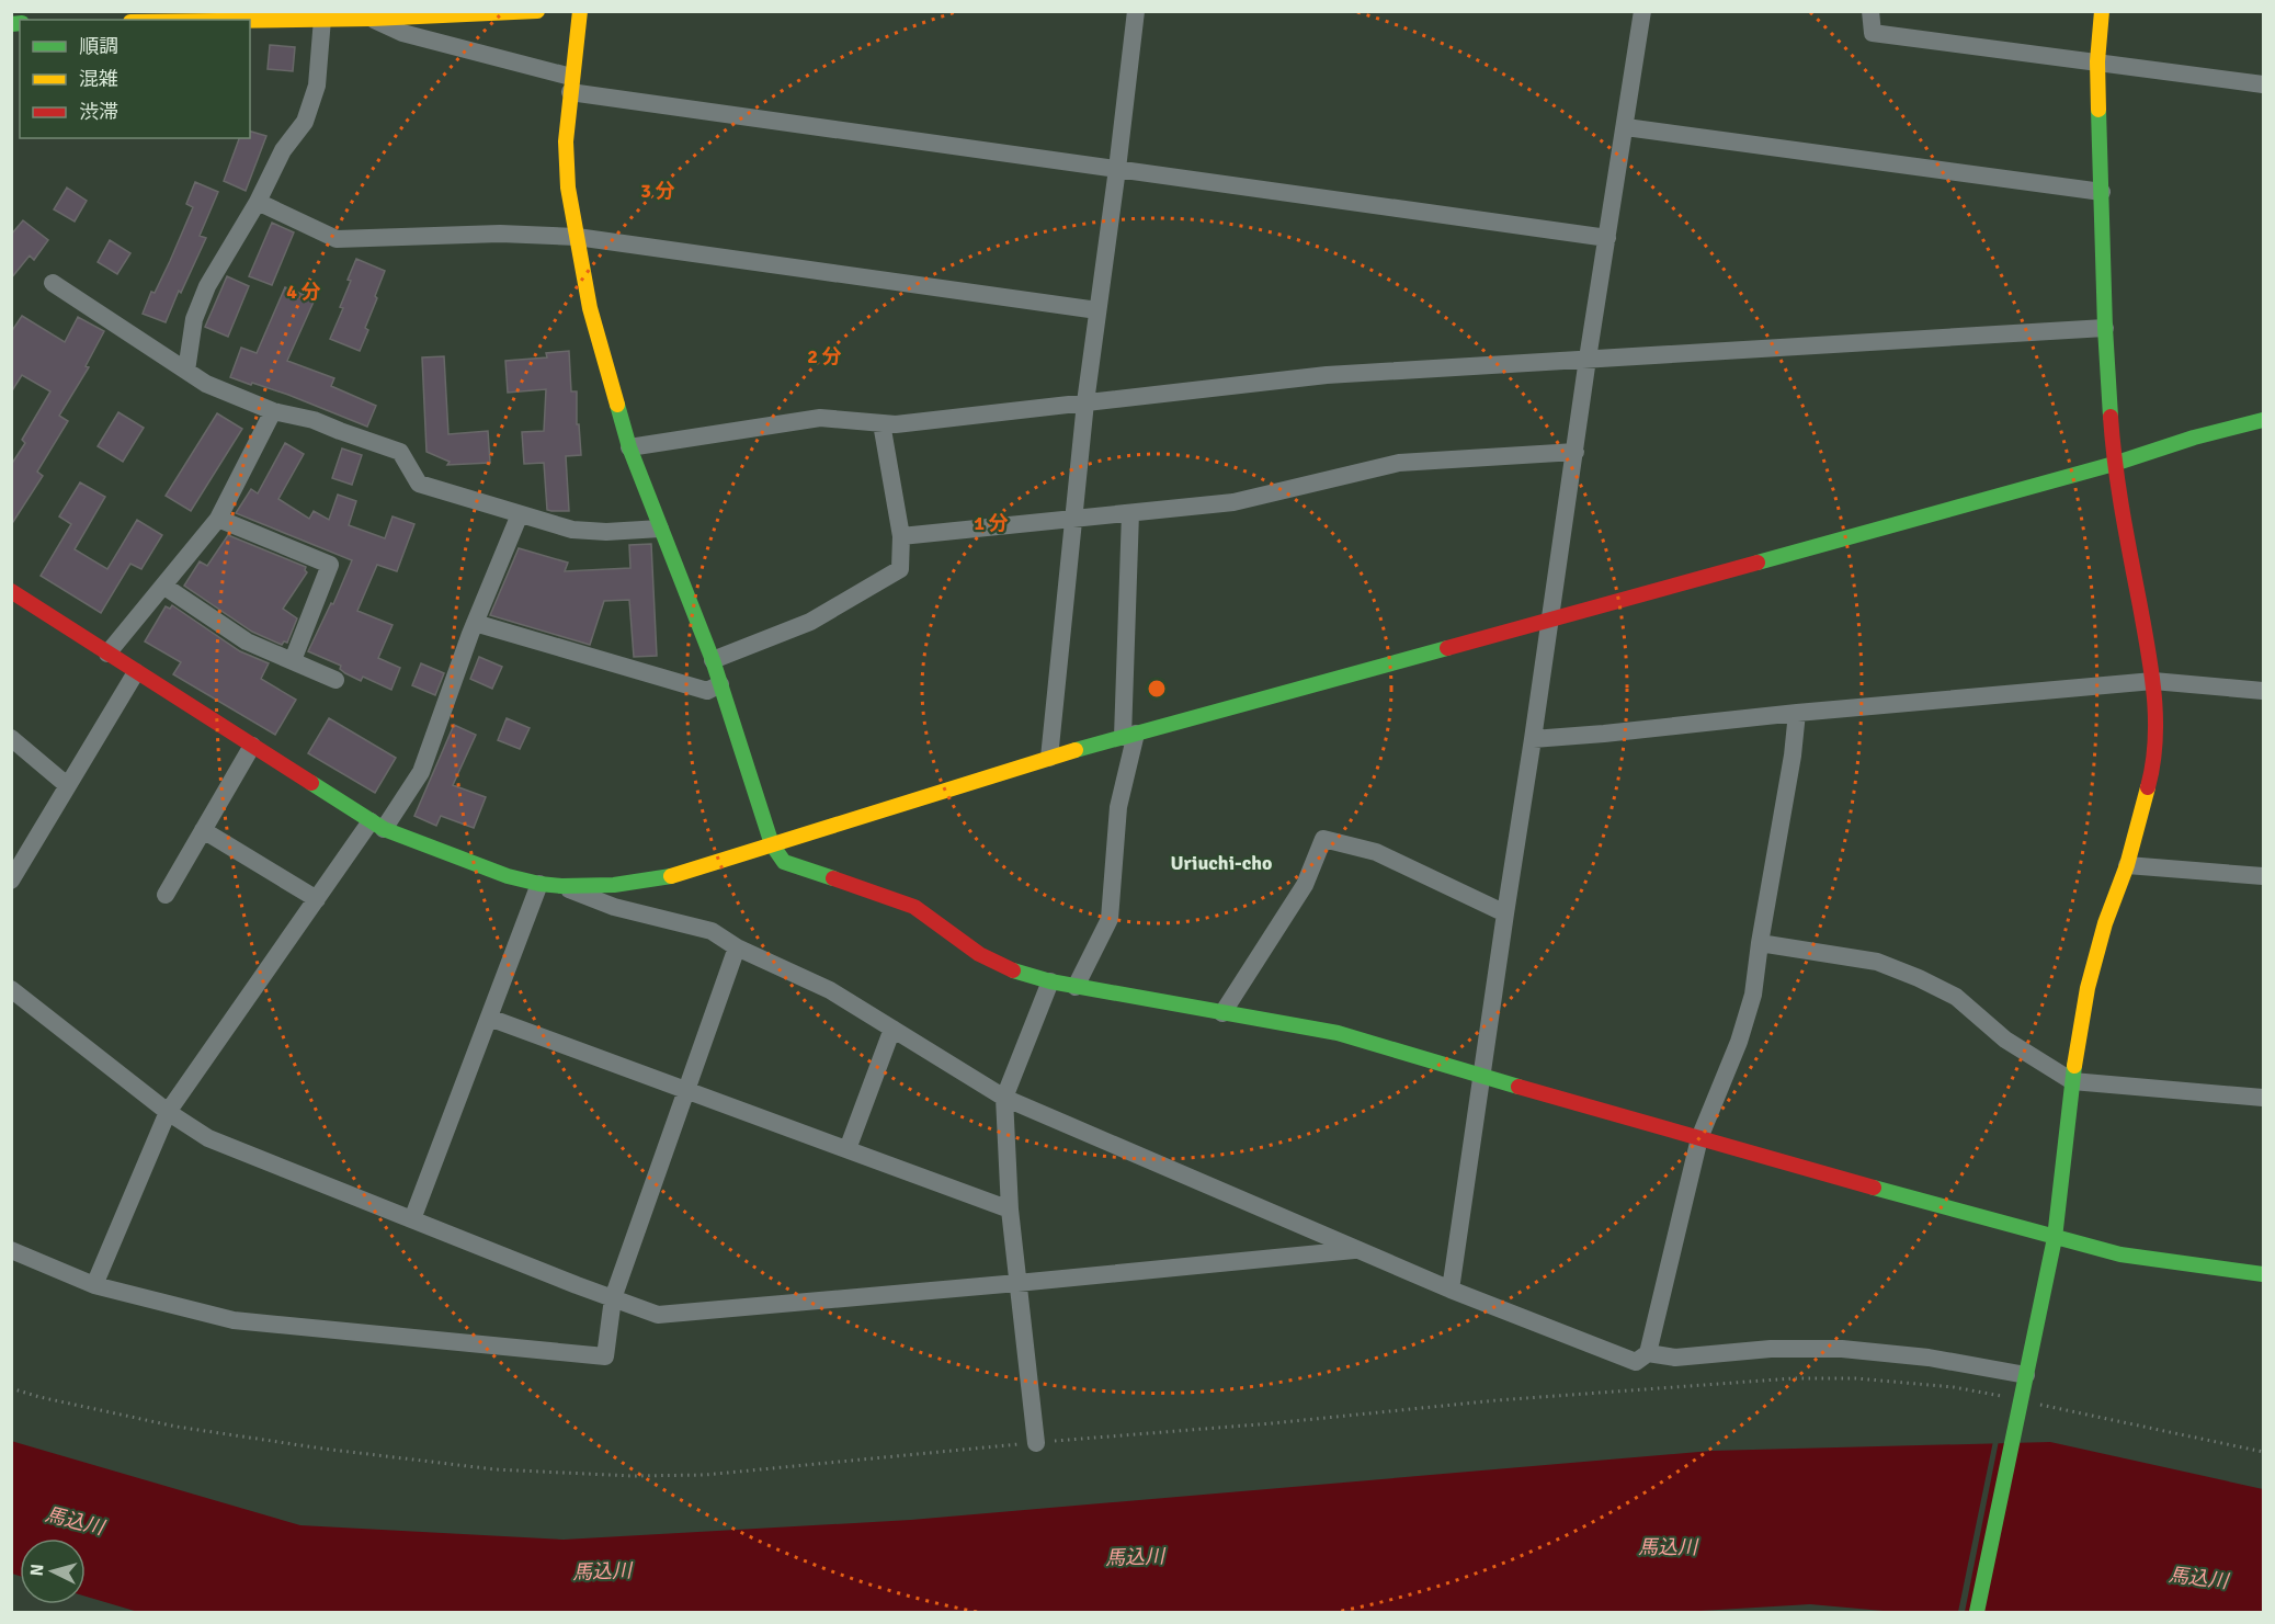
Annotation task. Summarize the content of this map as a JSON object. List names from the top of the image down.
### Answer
{
  "districts": ["Uriuchi-cho"],
  "water": ["馬込川"],
  "legend": ["順調", "混雑", "渋滞"],
  "north": "left",
  "rings": [
    "3 分",
    "4 分",
    "2 分",
    "1 分"
  ]
}
